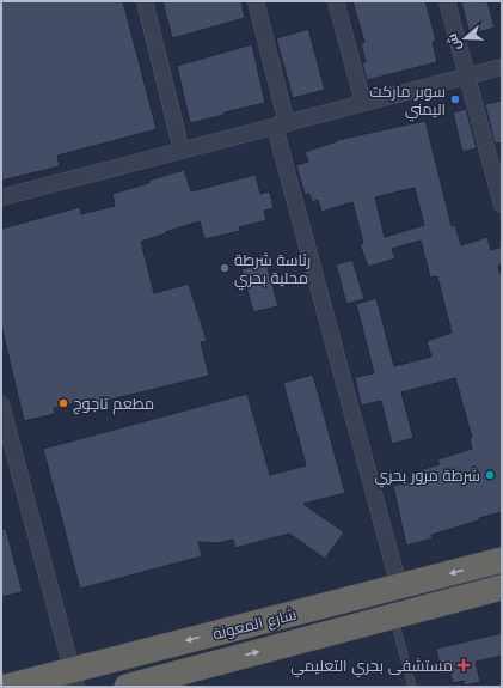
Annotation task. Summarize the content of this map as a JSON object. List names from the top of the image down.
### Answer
{
  "streets": {
    "highway": ["شارع المعونة"]
  },
  "places": {
    "other": [
      "سوبر ماركت اليمني",
      "رئاسة شرطة محلية بحري",
      "مطعم تاجوج",
      "شرطة مرور بحري"
    ],
    "health": ["مستشفى بحري التعليمي"]
  },
  "north": "left"
}
